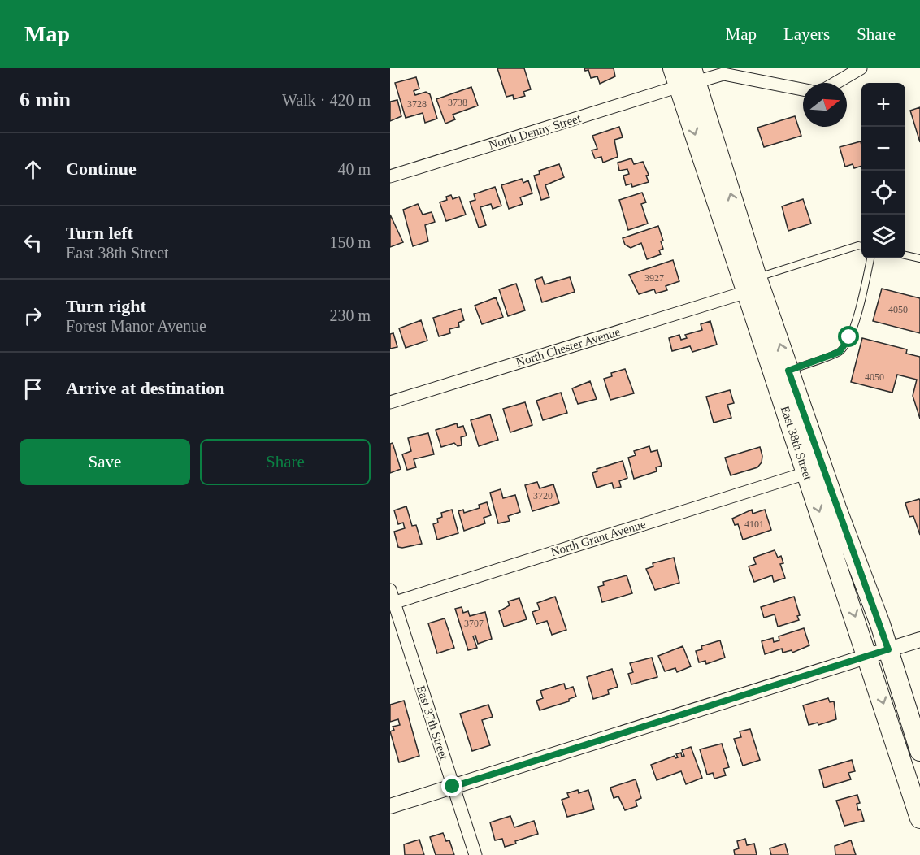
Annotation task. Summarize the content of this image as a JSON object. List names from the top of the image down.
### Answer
{
  "streets": {
    "main road": ["East 38th Street"],
    "street": [
      "North Denny Street",
      "North Chester Avenue",
      "North Grant Avenue",
      "East 37th Street"
    ]
  },
  "crossings": [
    ["North Denny Street", "East 38th Street"],
    ["North Chester Avenue", "East 38th Street"],
    ["East 38th Street", "North Grant Avenue"],
    ["North Grant Avenue", "East 37th Street"]
  ],
  "house_numbers": [
    "3738",
    "3728",
    "3927",
    "4050",
    "4050",
    "3720",
    "4101",
    "3707"
  ],
  "north": "right",
  "page": {
    "header": "Map",
    "nav": ["Map", "Layers", "Share"],
    "heading": ["6 min", "Walk · 420 m"],
    "map_buttons": ["+", "−"],
    "list": [
      ["Continue", "40 m"],
      ["Turn left", "East 38th Street", "150 m"],
      ["Turn right", "Forest Manor Avenue", "230 m"],
      "Arrive at destination"
    ],
    "buttons": ["Save", "Share"]
  }
}
